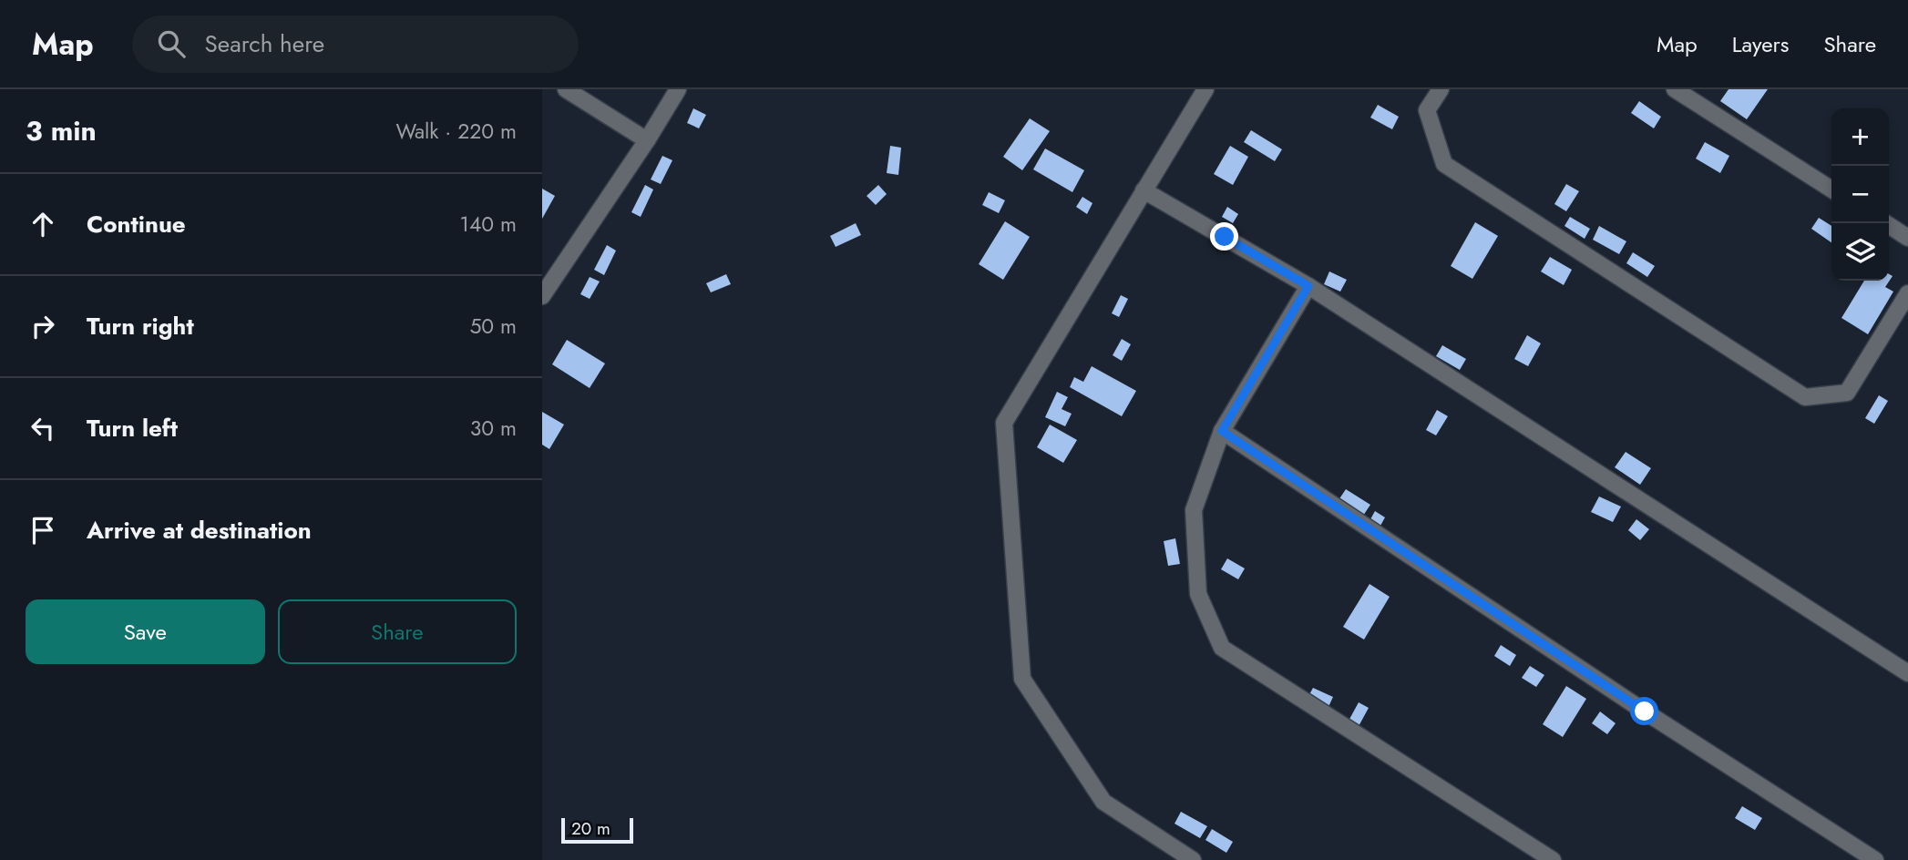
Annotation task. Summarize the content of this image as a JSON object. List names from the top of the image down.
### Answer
{
  "scale_bar": "20 m",
  "page": {
    "header": "Map",
    "search": "Search here",
    "nav": ["Map", "Layers", "Share"],
    "heading": ["3 min", "Walk · 220 m"],
    "map_buttons": ["+", "−"],
    "list": [
      ["Continue", "140 m"],
      ["Turn right", "50 m"],
      ["Turn left", "30 m"],
      "Arrive at destination"
    ],
    "buttons": ["Save", "Share"],
    "scale": "20 m"
  }
}
